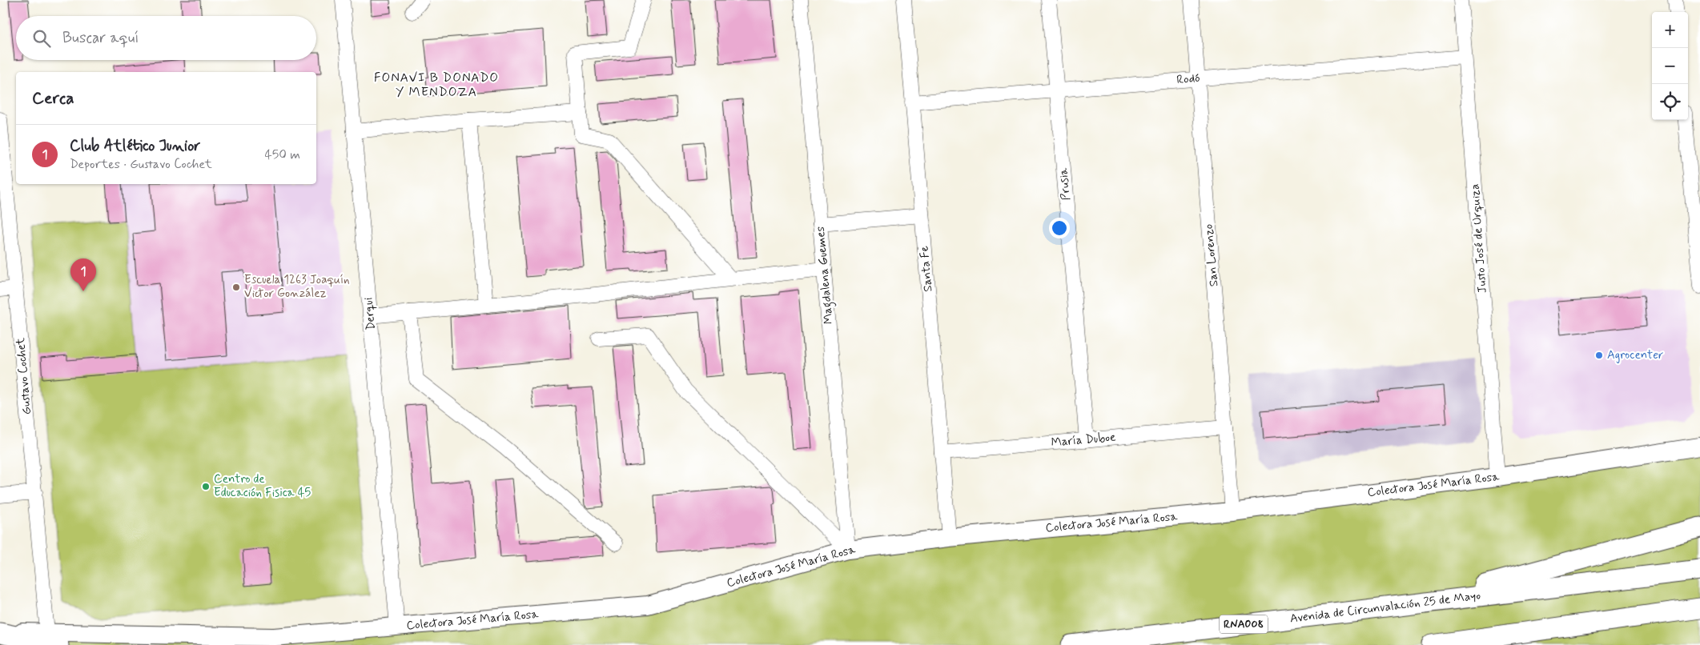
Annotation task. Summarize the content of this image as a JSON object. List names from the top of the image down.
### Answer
{
  "streets": {
    "highway": ["Avenida de Circunvalación 25 de Mayo", "RNA008"],
    "main road": ["Colectora José María Rosa"],
    "street": [
      "Rodó",
      "Prusia",
      "Justo José de Urquiza",
      "San Lorenzo",
      "Santa Fe",
      "Magdalena Guemes",
      "Derqui",
      "Gustavo Cochet",
      "María Duboe"
    ]
  },
  "crossings": [
    ["Rodó", "Prusia"],
    ["Rodó", "Justo José de Urquiza"],
    ["Rodó", "San Lorenzo"],
    ["Rodó", "Santa Fe"],
    ["Prusia", "María Duboe"],
    ["Justo José de Urquiza", "Colectora José María Rosa"],
    ["San Lorenzo", "María Duboe"],
    ["San Lorenzo", "Colectora José María Rosa"],
    ["Santa Fe", "María Duboe"],
    ["Santa Fe", "Colectora José María Rosa"],
    ["Magdalena Guemes", "Colectora José María Rosa"],
    ["Derqui", "Colectora José María Rosa"],
    ["Gustavo Cochet", "Colectora José María Rosa"]
  ],
  "districts": ["FONAVI B DONADO Y MENDOZA"],
  "places": ["Escuela 1263 Joaquín Victor González", "Agrocenter", "Centro de Educación Fisica 45"],
  "page": {
    "map_buttons": ["+", "−"],
    "search": "Buscar aquí",
    "heading": "Cerca",
    "list": [
      {
        "mark": "1",
        "name": "Club Atlético Junior",
        "note": "Deportes · Gustavo Cochet",
        "value": "450 m"
      }
    ],
    "pins": "1"
  }
}
